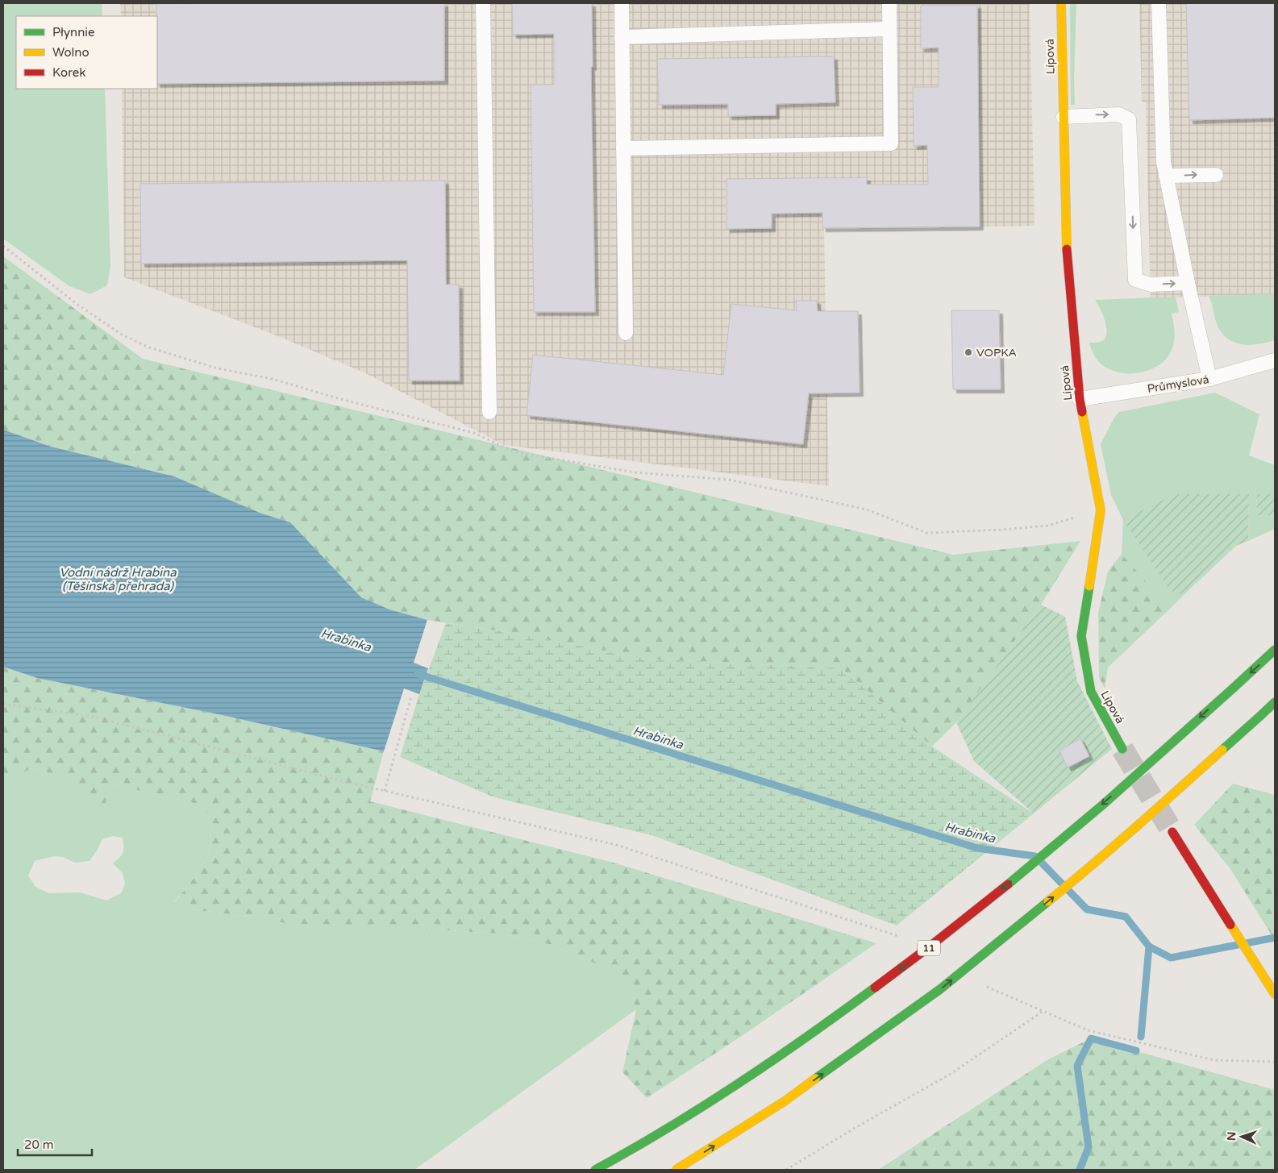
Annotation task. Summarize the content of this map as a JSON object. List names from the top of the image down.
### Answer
{
  "streets": {
    "main road": ["Lípová", "11"],
    "lane": ["Průmyslová"]
  },
  "crossings": [
    ["Lípová", "Průmyslová"]
  ],
  "water": ["Vodní nádrž Hrabina (Těšínská přehrada)", "Hrabinka"],
  "places": ["VOPKA"],
  "legend": ["Płynnie", "Wolno", "Korek"],
  "scale_bar": "20 m",
  "north": "left"
}
